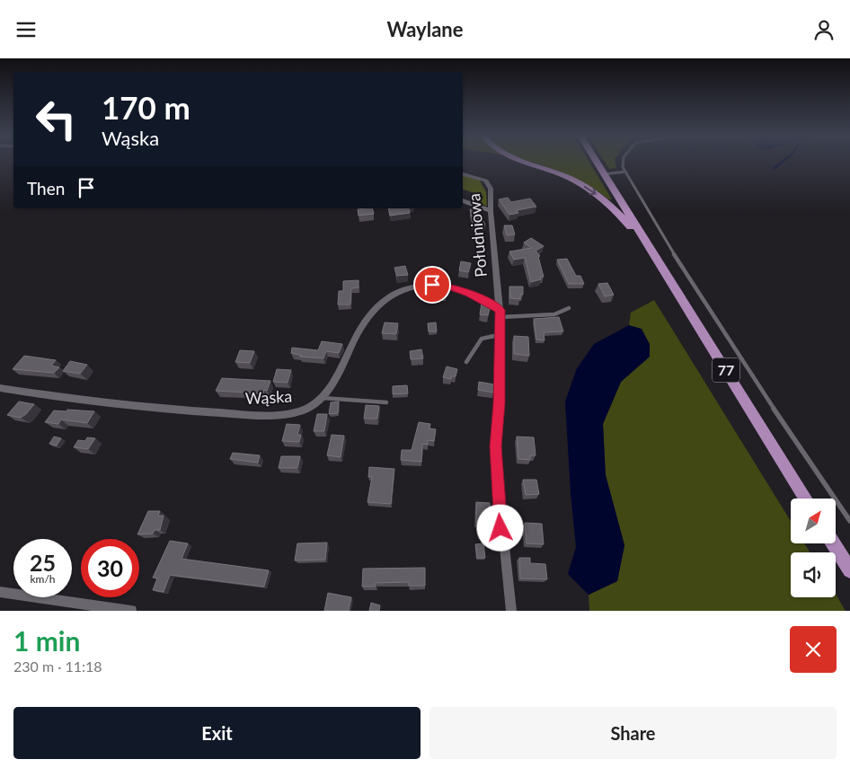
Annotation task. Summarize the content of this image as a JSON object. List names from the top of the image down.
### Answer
{
  "streets": {
    "main road": ["77"],
    "street": ["Południowa", "Wąska"]
  },
  "crossings": [
    ["Południowa", "Wąska"]
  ],
  "north": "top right",
  "page": {
    "header": "Waylane",
    "turn": ["170 m", "Wąska"],
    "then": "Then",
    "speed": "25 km/h",
    "limit": "30",
    "heading": ["1 min", "230 m · 11:18"],
    "buttons": ["Exit", "Share"]
  }
}
